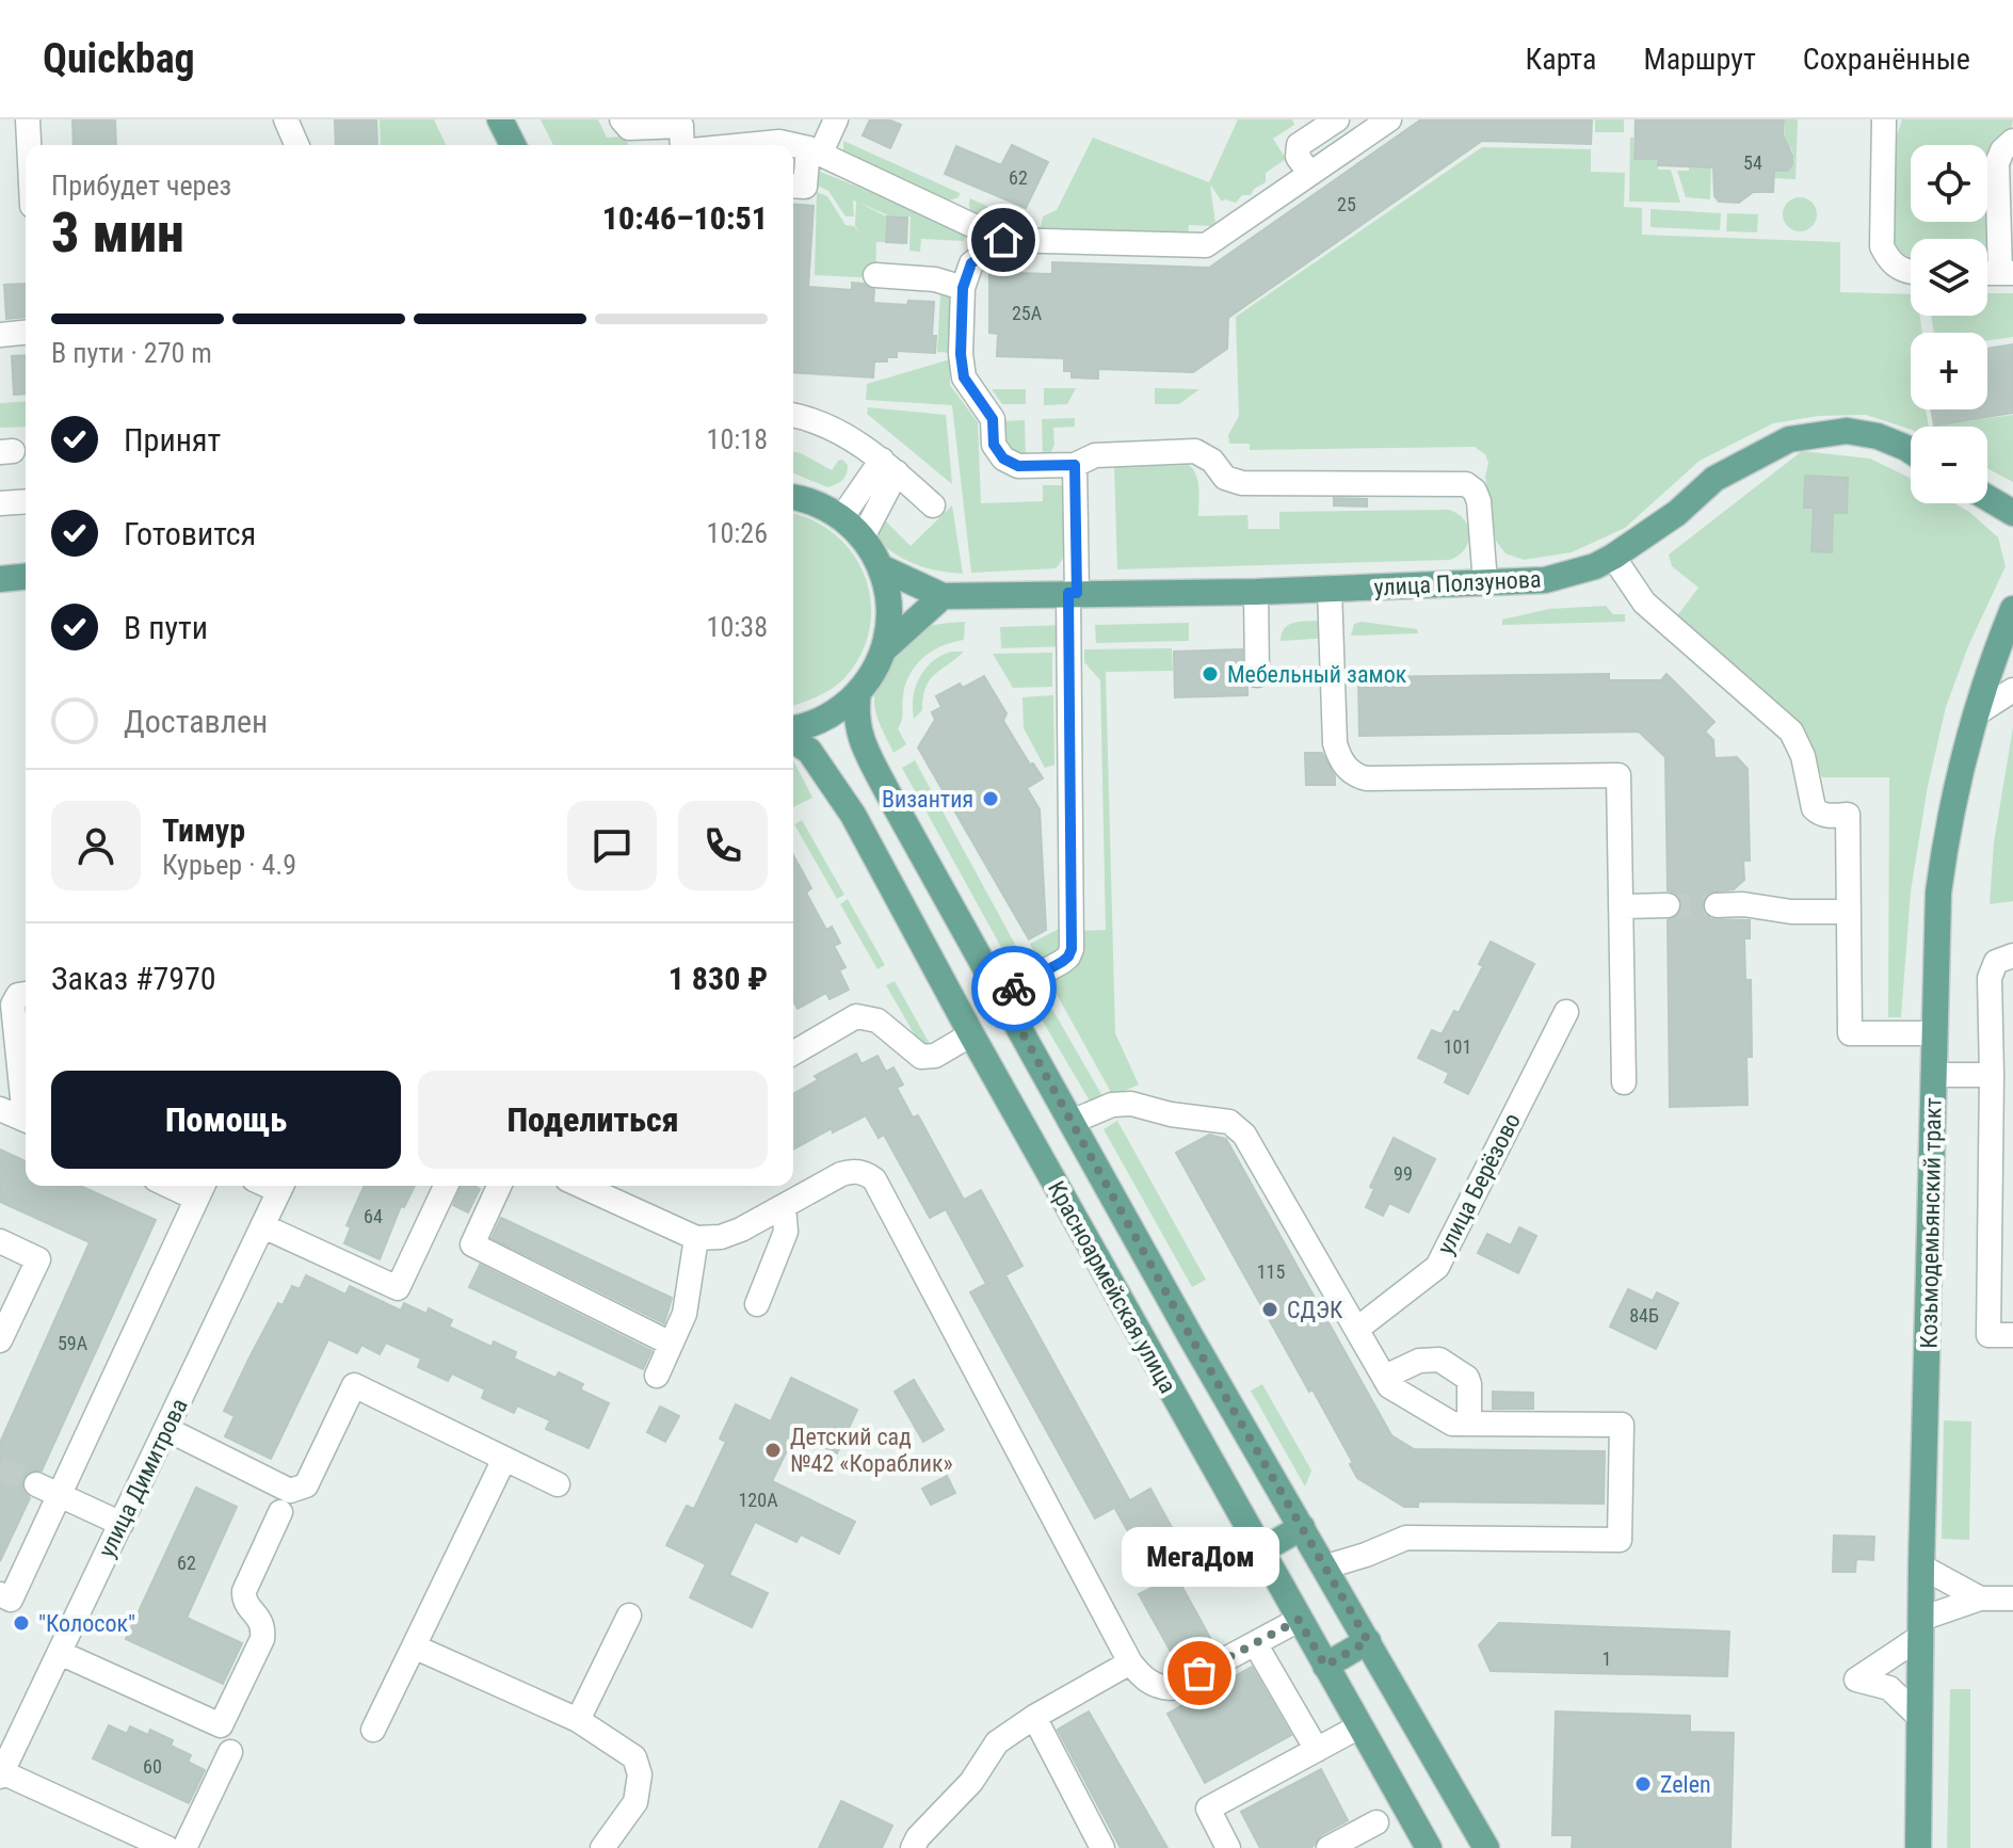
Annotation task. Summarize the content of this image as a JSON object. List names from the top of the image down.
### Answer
{
  "streets": {
    "main road": ["улица Ползунова", "Козьмодемьянский тракт", "Красноармейская улица"],
    "street": ["улица Берёзово", "улица Димитрова"]
  },
  "places": [
    "Мебельный замок",
    "Византия",
    "СДЭК",
    "Детский сад №42 «Кораблик»",
    "\"Колосок\"",
    "МегаДом",
    "Zelen"
  ],
  "house_numbers": [
    "54",
    "62",
    "25",
    "25А",
    "101",
    "99",
    "64",
    "115",
    "84Б",
    "59А",
    "120А",
    "62",
    "1",
    "60"
  ],
  "page": {
    "header": "Quickbag",
    "nav": ["Карта", "Маршрут", "Сохранённые"],
    "map_buttons": ["+", "−"],
    "heading": ["3 мин", "Прибудет через", "10:46–10:51"],
    "panel": [
      "Тимур",
      "Курьер · 4.9",
      "Заказ #7970",
      "1 830 ₽"
    ],
    "bar": "В пути · 270 m",
    "list": [
      ["Принят", "10:18"],
      ["Готовится", "10:26"],
      ["В пути", "10:38"],
      "Доставлен"
    ],
    "buttons": ["Помощь", "Поделиться"],
    "bubble": "МегаДом"
  }
}
